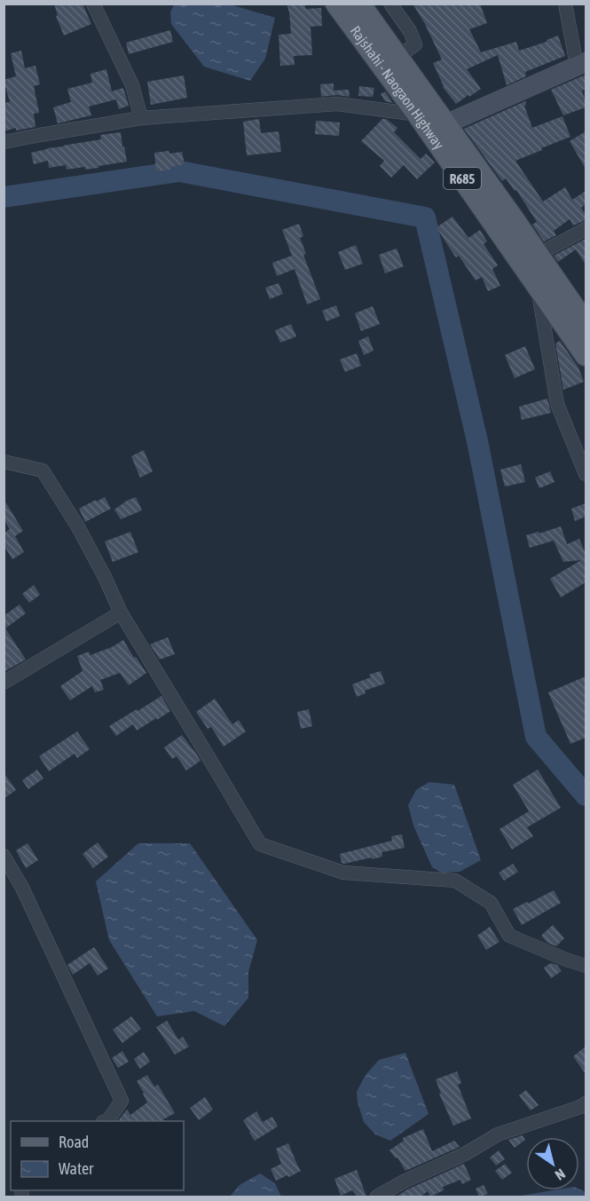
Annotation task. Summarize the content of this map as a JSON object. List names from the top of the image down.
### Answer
{
  "streets": {
    "main road": ["Rajshahi - Naogaon Highway", "R685"]
  },
  "legend": ["Road", "Water"],
  "north": "bottom right"
}
